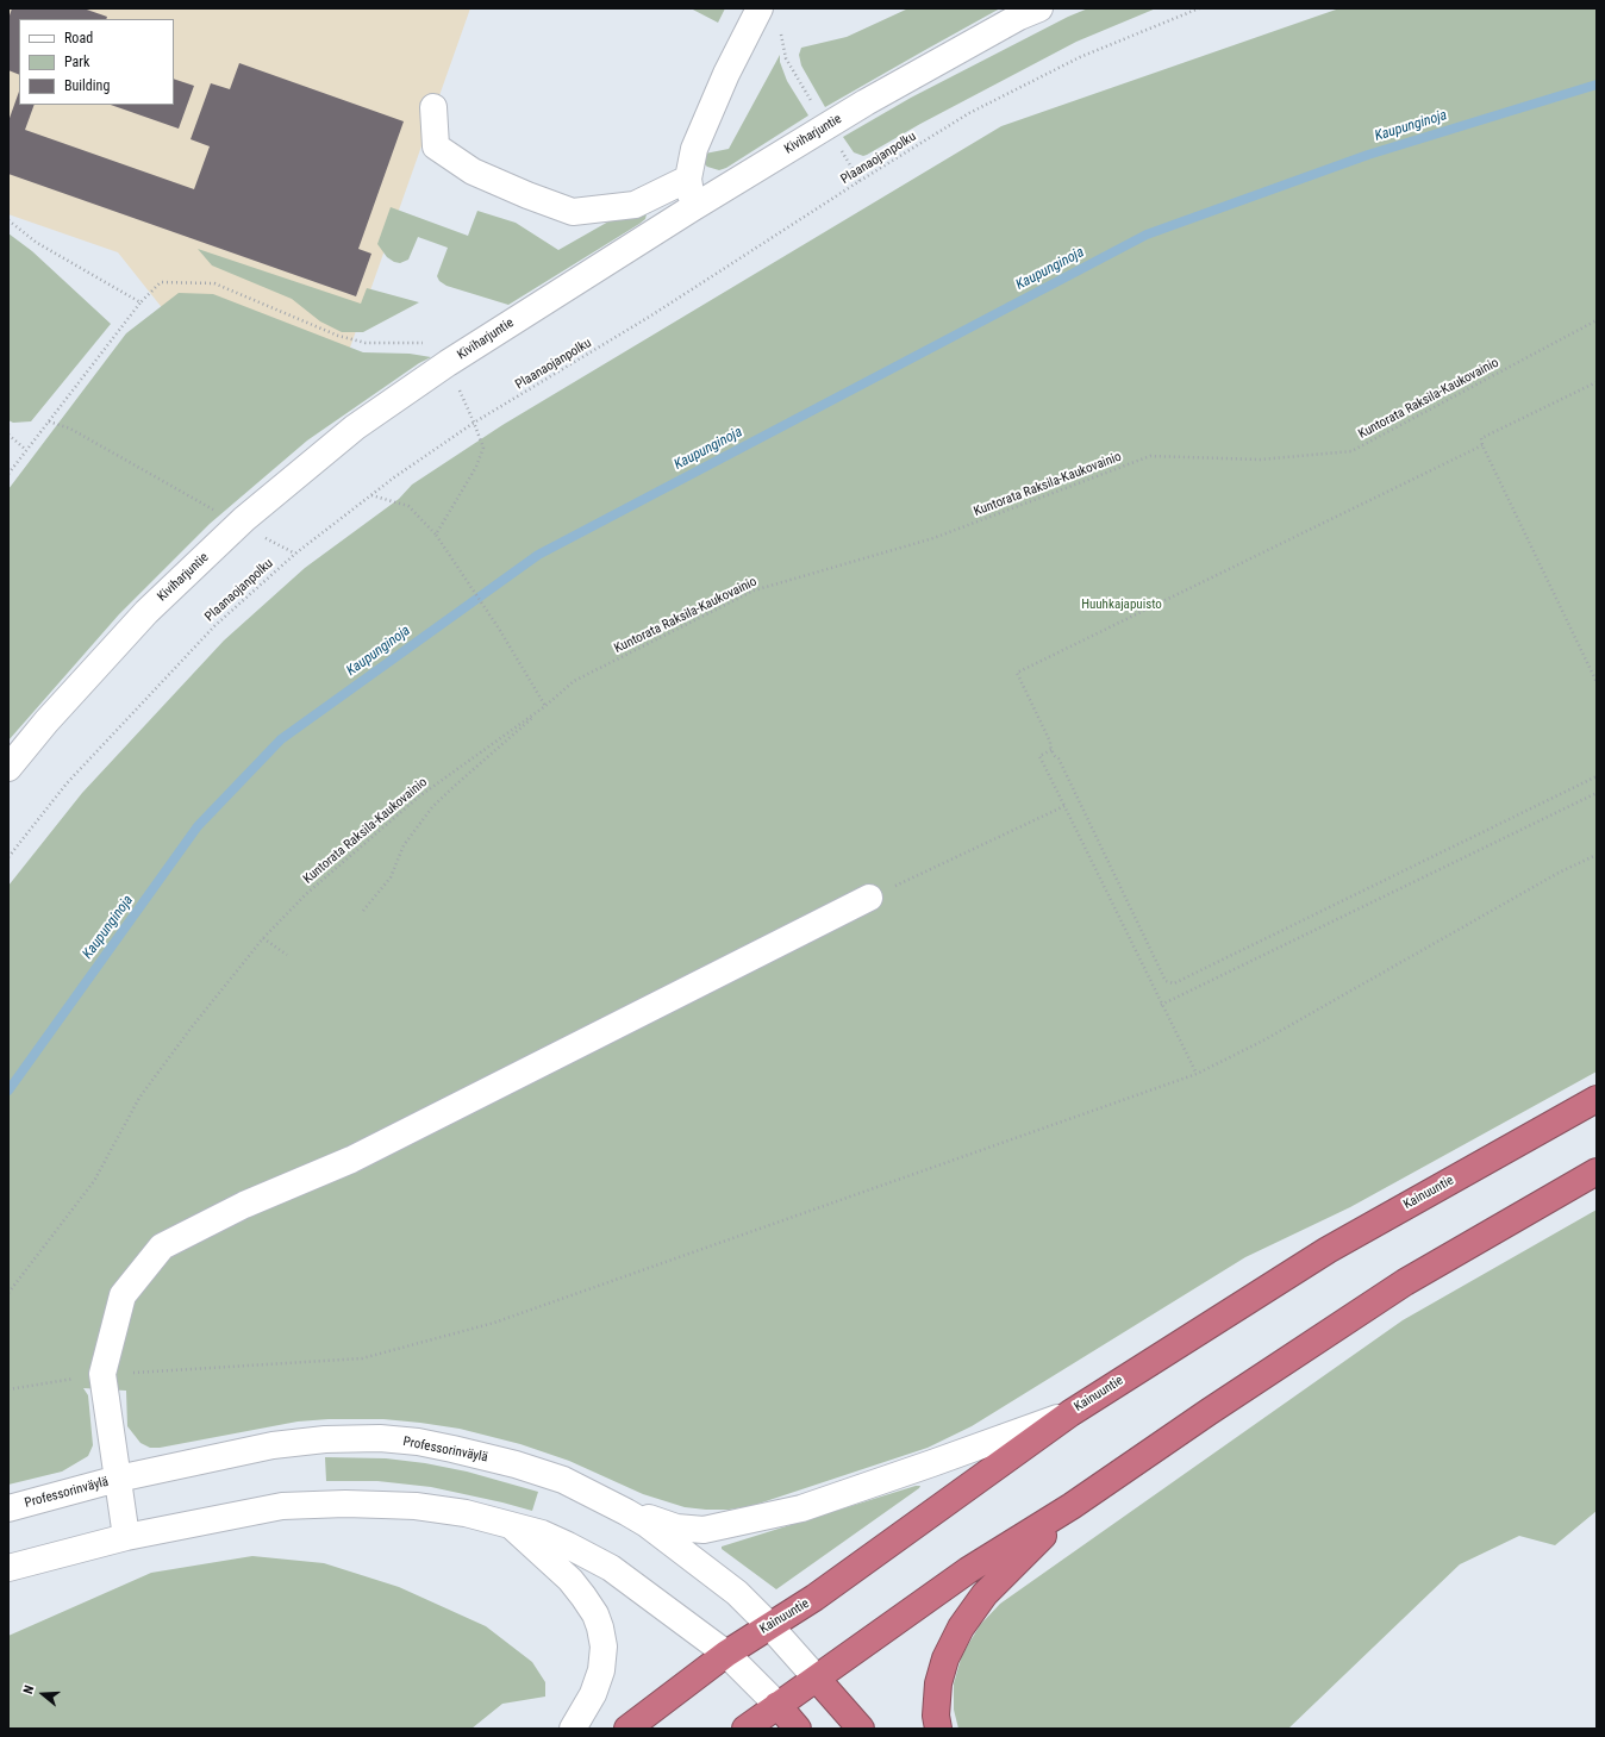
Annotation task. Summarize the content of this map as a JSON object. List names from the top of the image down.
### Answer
{
  "streets": {
    "highway": ["Kainuuntie"],
    "street": ["Kiviharjuntie", "Professorinväylä"],
    "path": ["Plaanaojanpolku", "Kuntorata Raksila-Kaukovainio"]
  },
  "crossings": [
    ["Kainuuntie", "Professorinväylä"]
  ],
  "water": ["Kaupunginoja"],
  "parks": ["Huuhkajapuisto"],
  "legend": ["Road", "Park", "Building"],
  "north": "left"
}
